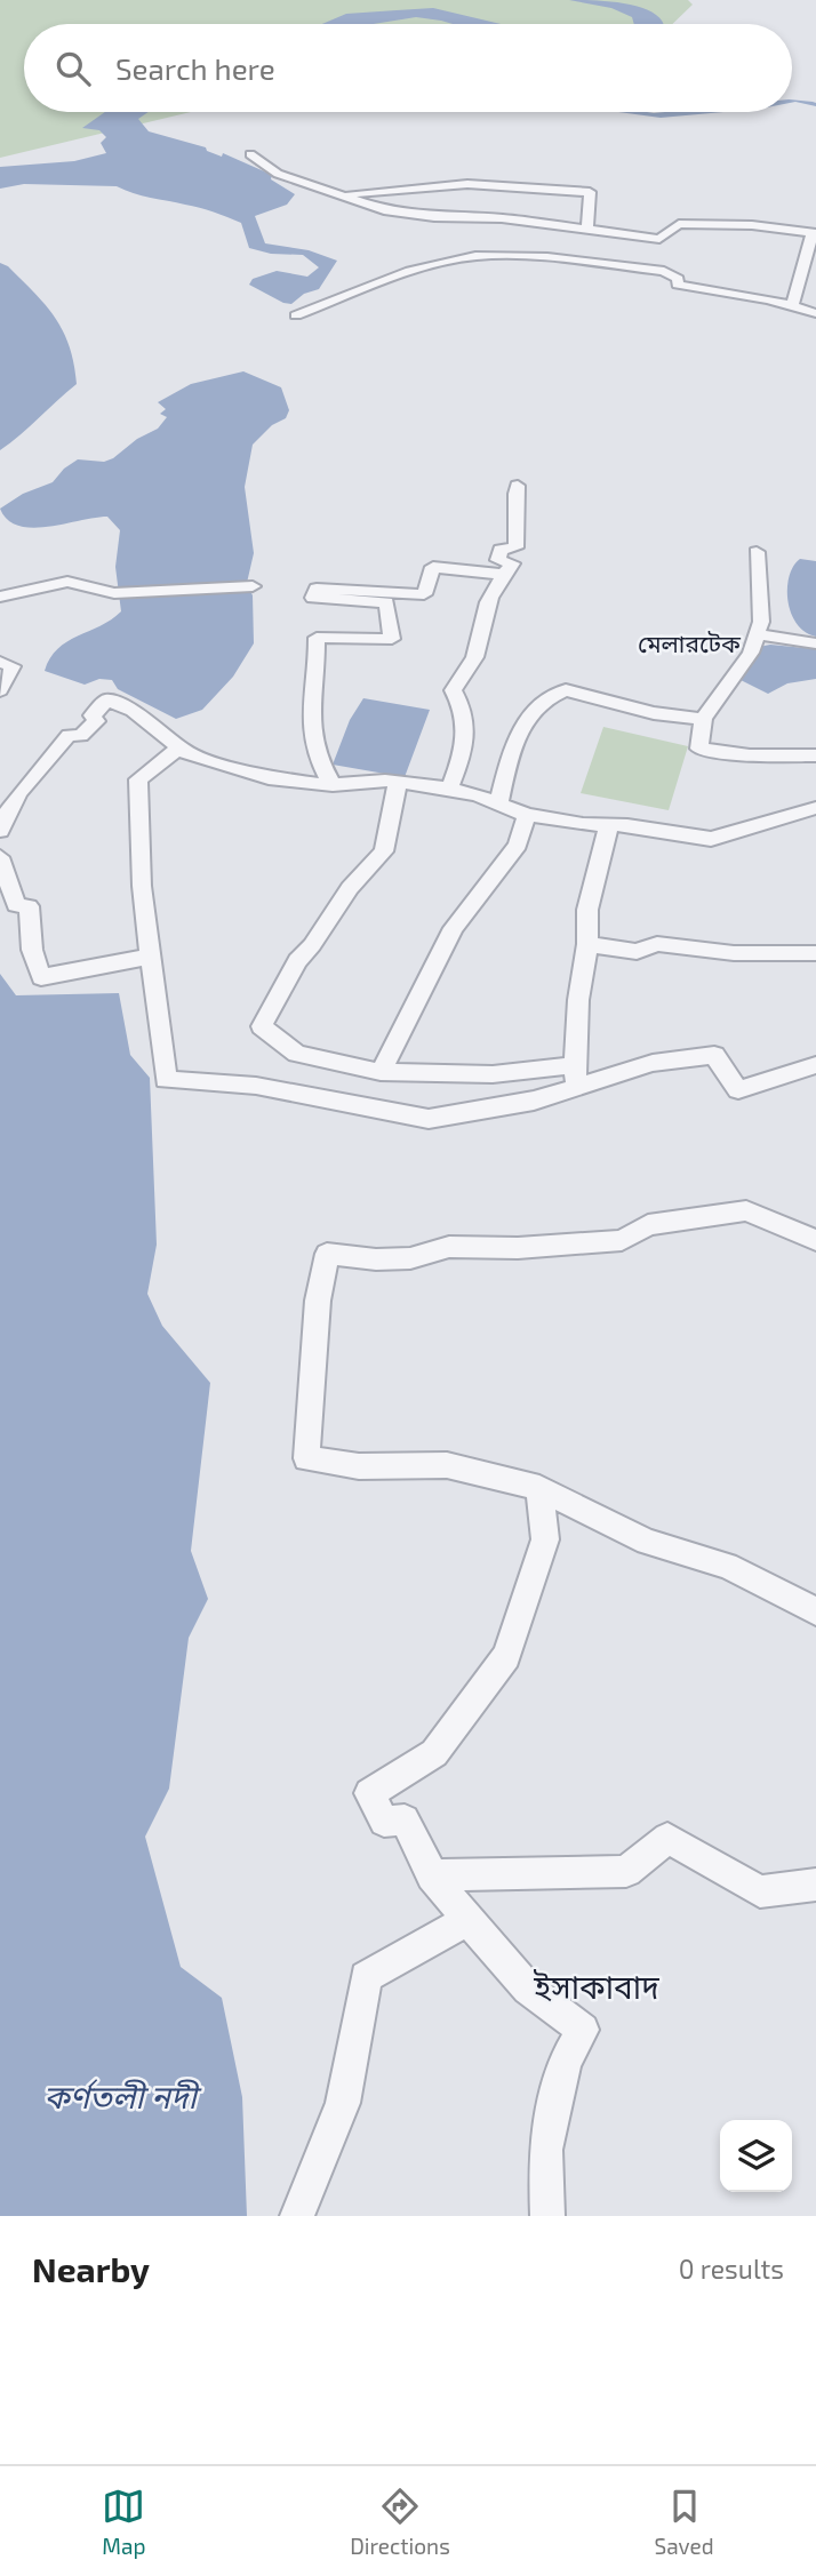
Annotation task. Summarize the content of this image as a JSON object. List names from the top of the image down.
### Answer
{
  "districts": ["মেলারটেক", "ইসাকাবাদ"],
  "water": ["কর্ণতলী নদী"],
  "page": {
    "search": "Search here",
    "heading": ["Nearby", "0 results"],
    "nav": ["Map", "Directions", "Saved"]
  }
}
